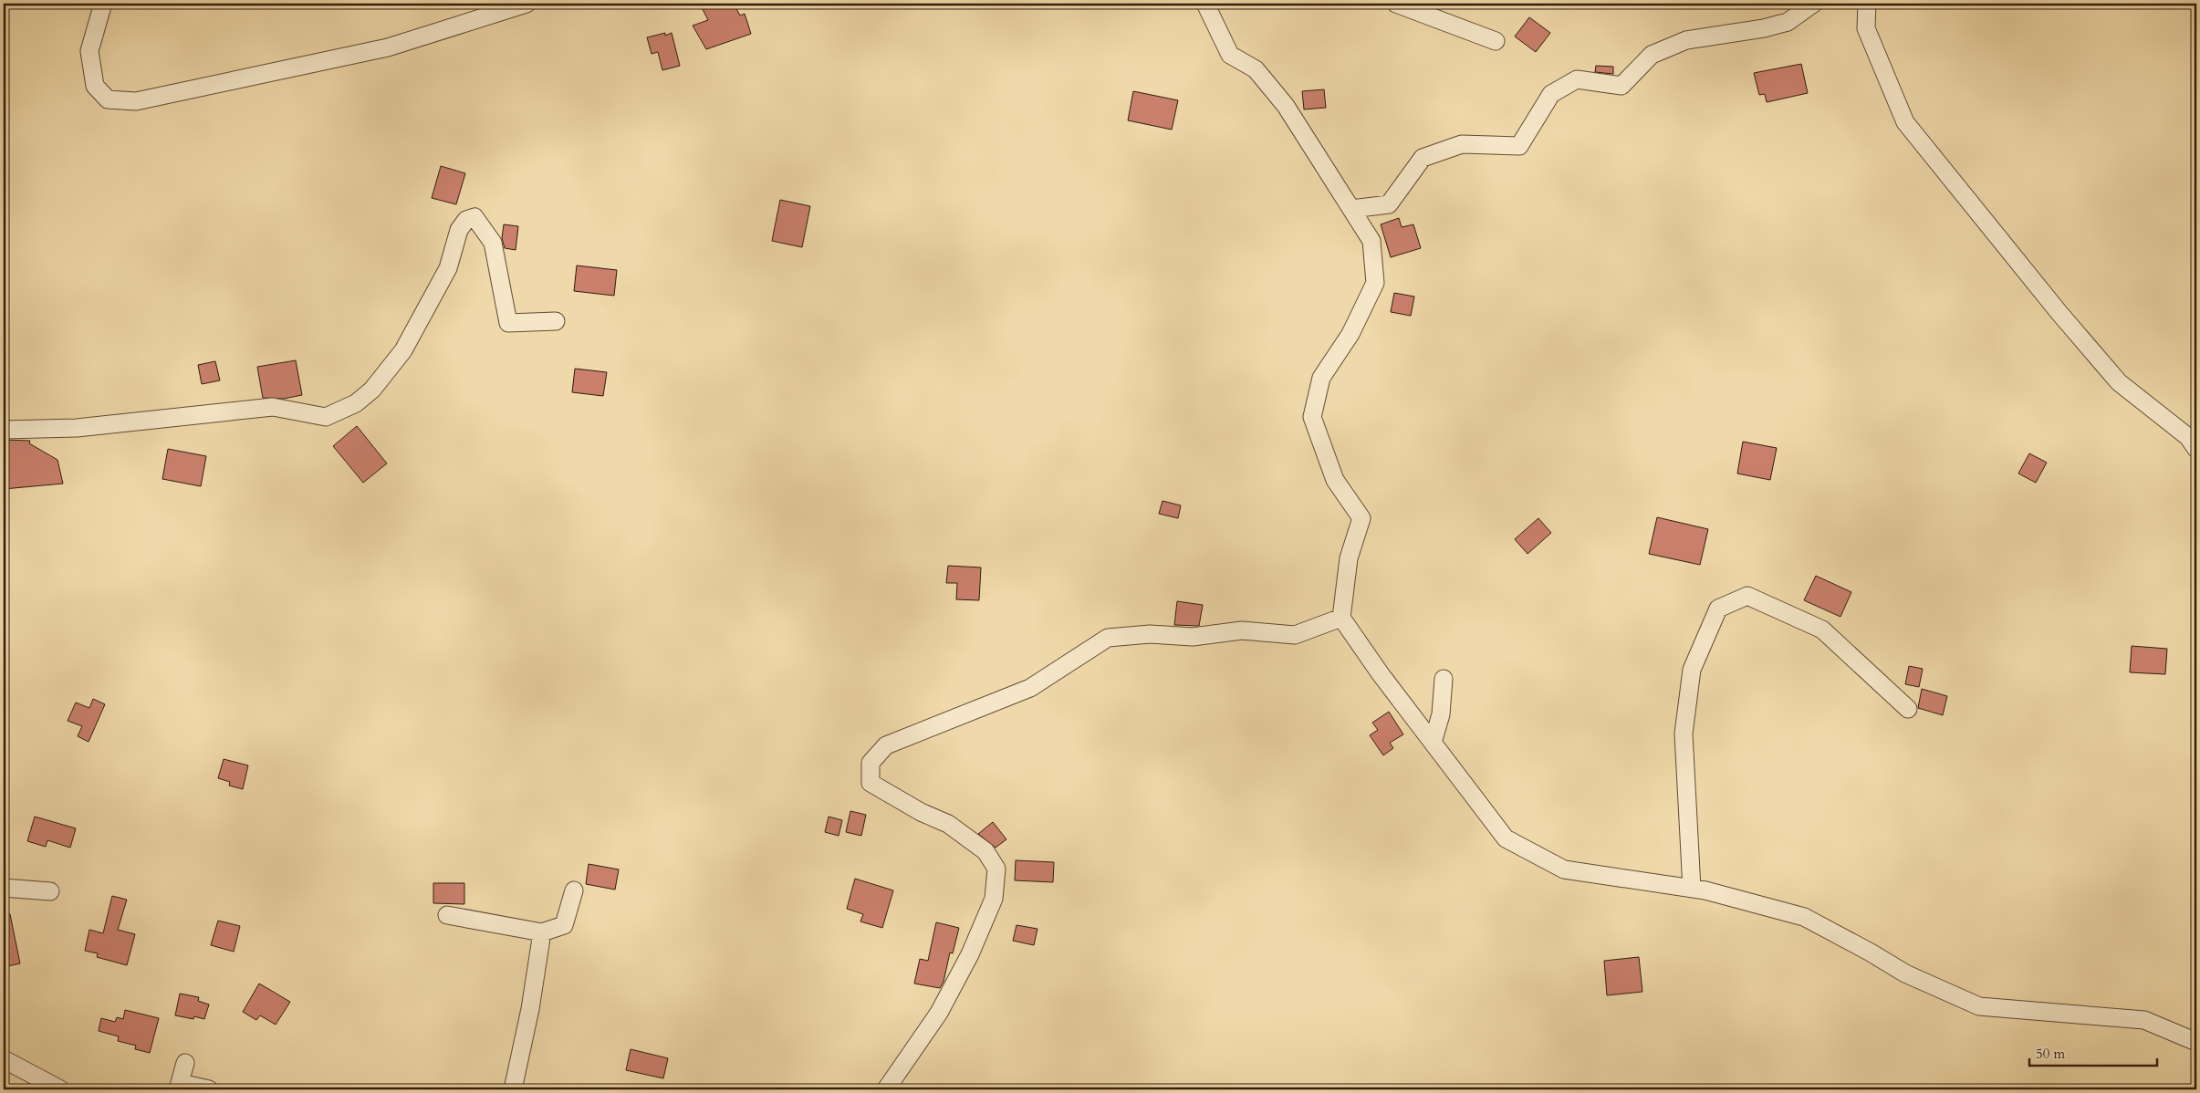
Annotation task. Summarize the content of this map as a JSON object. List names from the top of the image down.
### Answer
{
  "scale_bar": "50 m"
}
